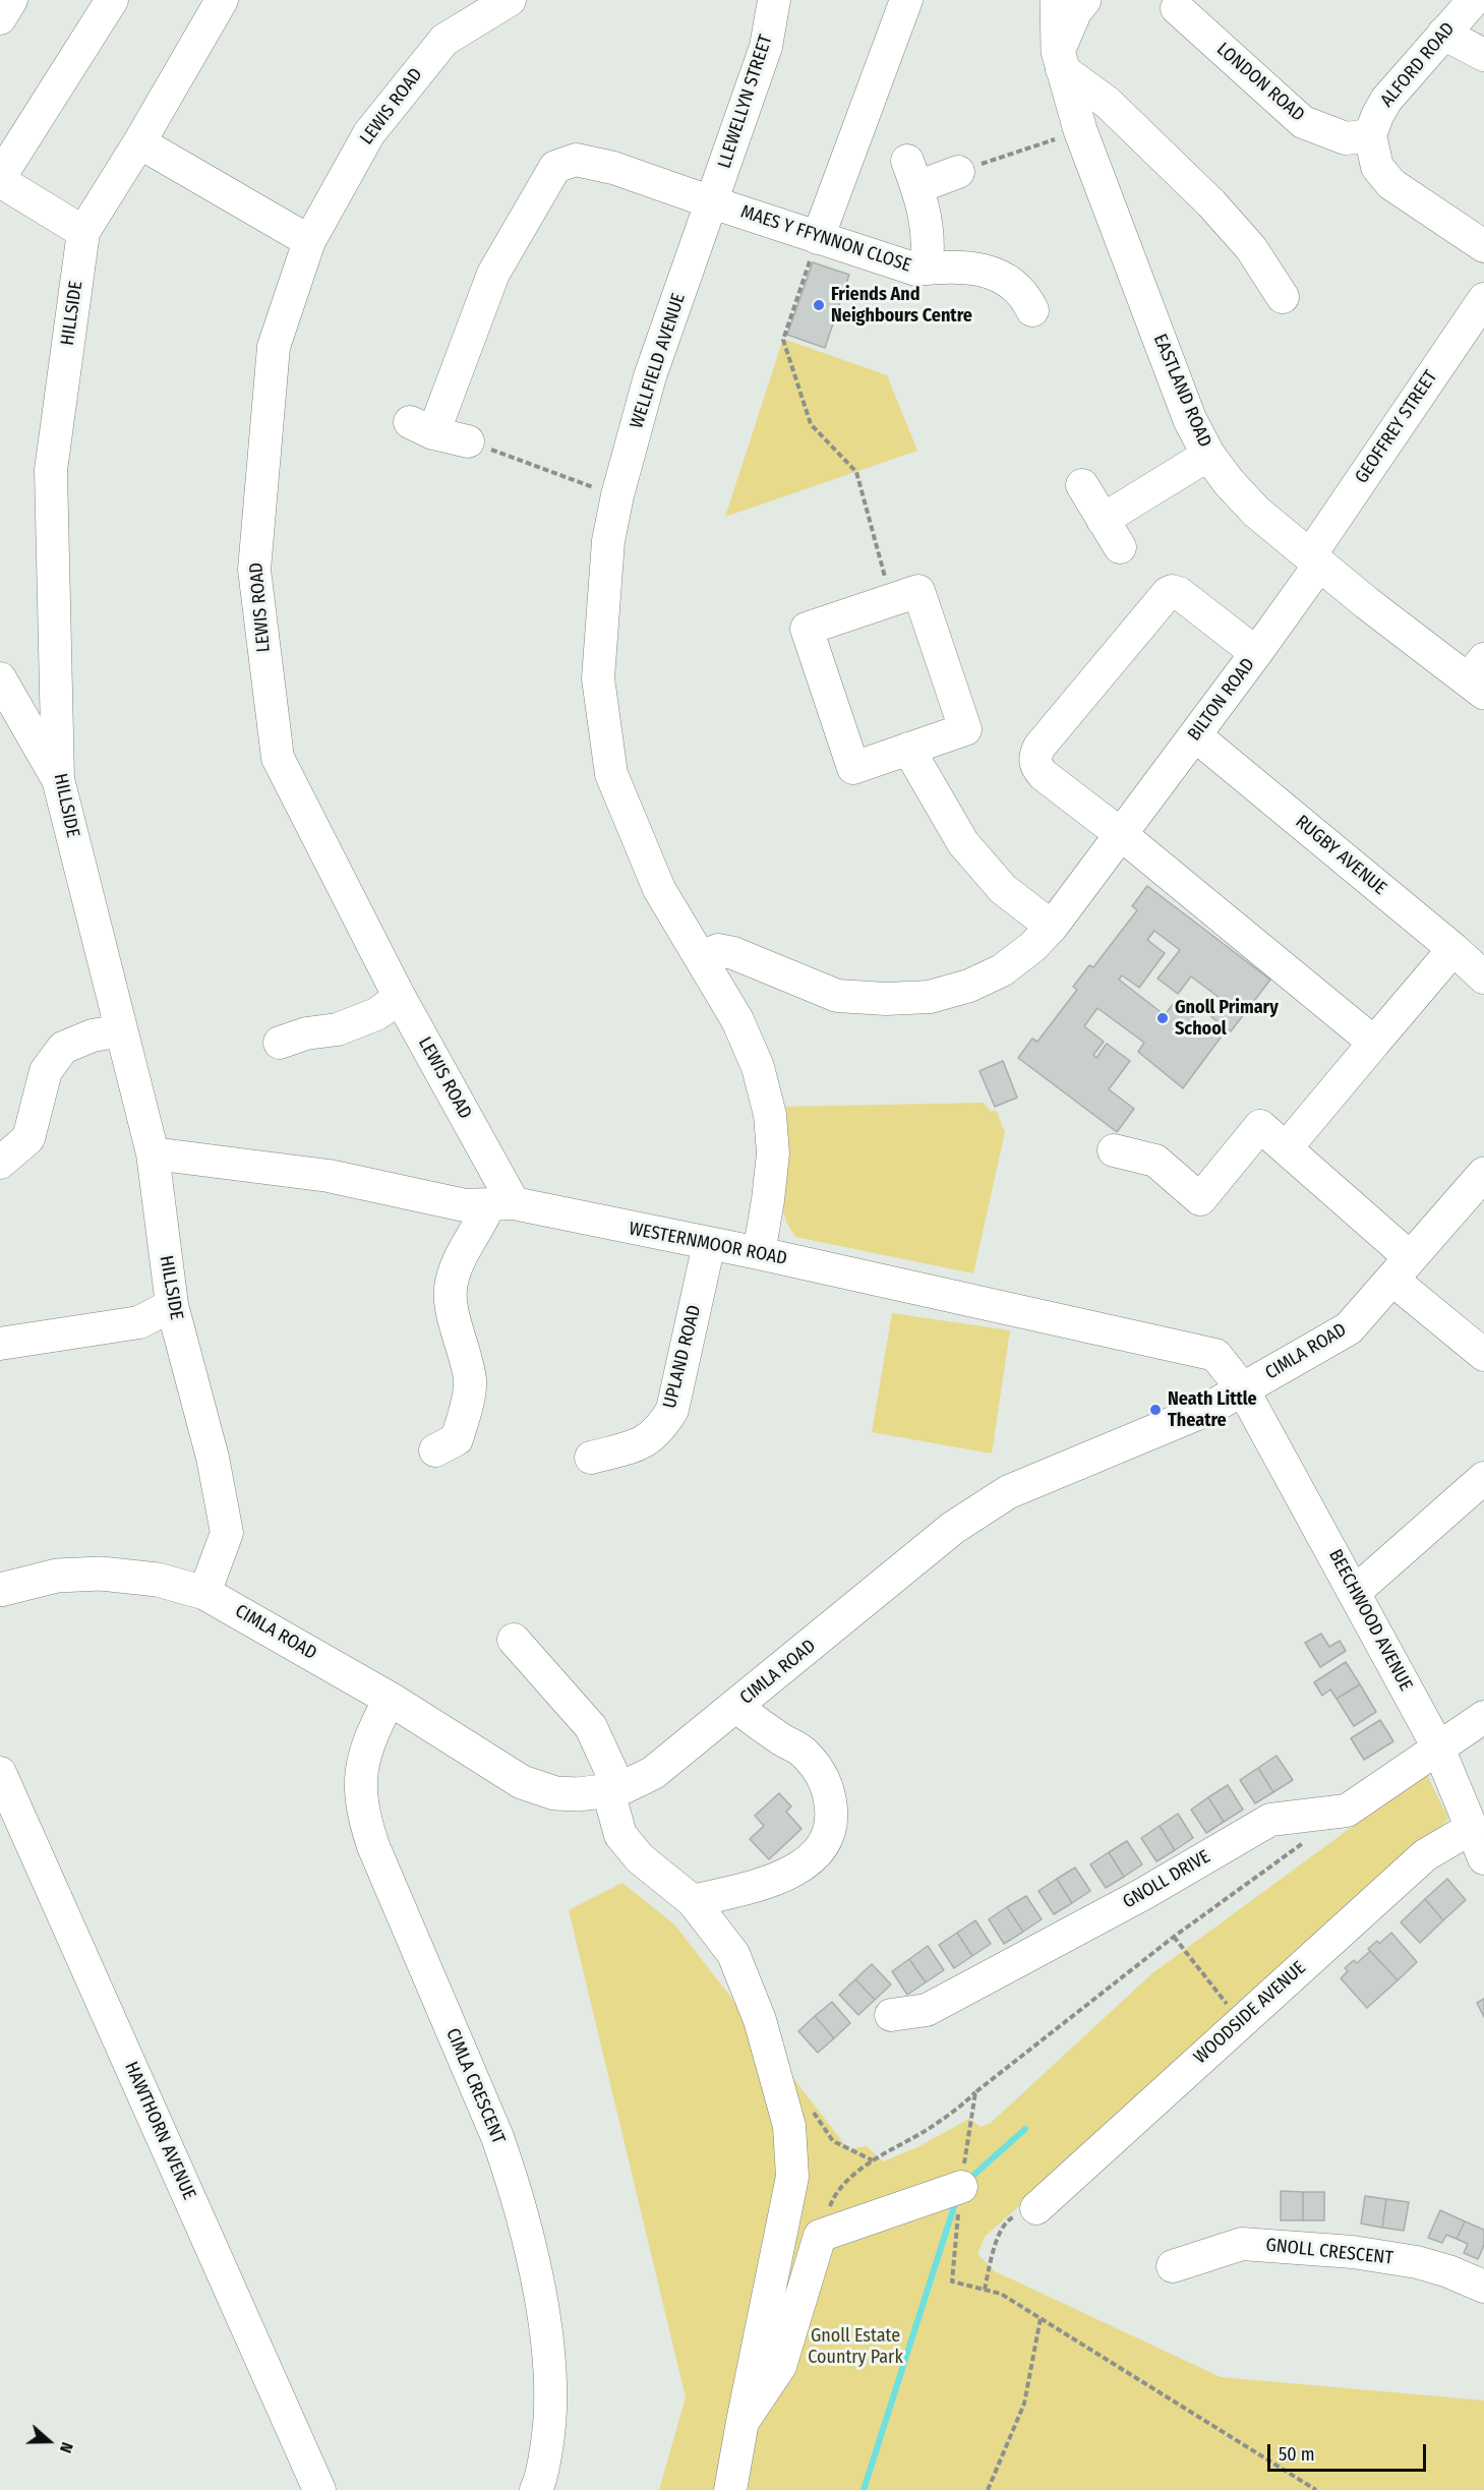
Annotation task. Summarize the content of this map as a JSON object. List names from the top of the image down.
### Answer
{
  "streets": {
    "main road": ["EASTLAND ROAD", "CIMLA ROAD"],
    "street": [
      "ALFORD ROAD",
      "LONDON ROAD",
      "LLEWELLYN STREET",
      "LEWIS ROAD",
      "MAES Y FFYNNON CLOSE",
      "HILLSIDE",
      "WELLFIELD AVENUE",
      "GEOFFREY STREET",
      "BILTON ROAD",
      "RUGBY AVENUE",
      "WESTERNMOOR ROAD",
      "UPLAND ROAD",
      "BEECHWOOD AVENUE",
      "GNOLL DRIVE",
      "WOODSIDE AVENUE",
      "CIMLA CRESCENT",
      "HAWTHORN AVENUE",
      "GNOLL CRESCENT"
    ]
  },
  "crossings": [
    ["ALFORD ROAD", "LONDON ROAD"],
    ["LLEWELLYN STREET", "MAES Y FFYNNON CLOSE"],
    ["LLEWELLYN STREET", "WELLFIELD AVENUE"],
    ["LEWIS ROAD", "WESTERNMOOR ROAD"],
    ["MAES Y FFYNNON CLOSE", "WELLFIELD AVENUE"],
    ["HILLSIDE", "WESTERNMOOR ROAD"],
    ["HILLSIDE", "CIMLA ROAD"],
    ["WELLFIELD AVENUE", "WESTERNMOOR ROAD"],
    ["EASTLAND ROAD", "GEOFFREY STREET"],
    ["EASTLAND ROAD", "BILTON ROAD"],
    ["GEOFFREY STREET", "BILTON ROAD"],
    ["BILTON ROAD", "RUGBY AVENUE"],
    ["WESTERNMOOR ROAD", "CIMLA ROAD"],
    ["WESTERNMOOR ROAD", "UPLAND ROAD"],
    ["WESTERNMOOR ROAD", "BEECHWOOD AVENUE"],
    ["CIMLA ROAD", "BEECHWOOD AVENUE"],
    ["CIMLA ROAD", "CIMLA CRESCENT"],
    ["BEECHWOOD AVENUE", "GNOLL DRIVE"],
    ["BEECHWOOD AVENUE", "WOODSIDE AVENUE"]
  ],
  "parks": ["Gnoll Estate Country Park"],
  "places": ["Friends And Neighbours Centre", "Gnoll Primary School", "Neath Little Theatre"],
  "scale_bar": "50 m",
  "north": "right"
}
